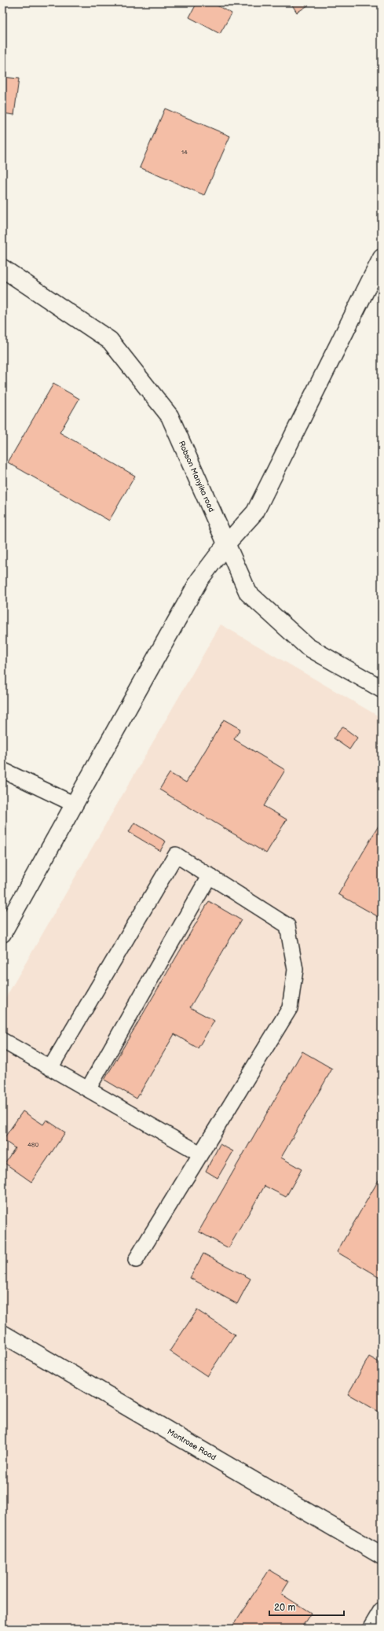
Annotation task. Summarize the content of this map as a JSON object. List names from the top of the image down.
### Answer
{
  "streets": {
    "street": ["Robson Manyika road", "Montrose Road"]
  },
  "house_numbers": ["14", "480"],
  "scale_bar": "20 m"
}
